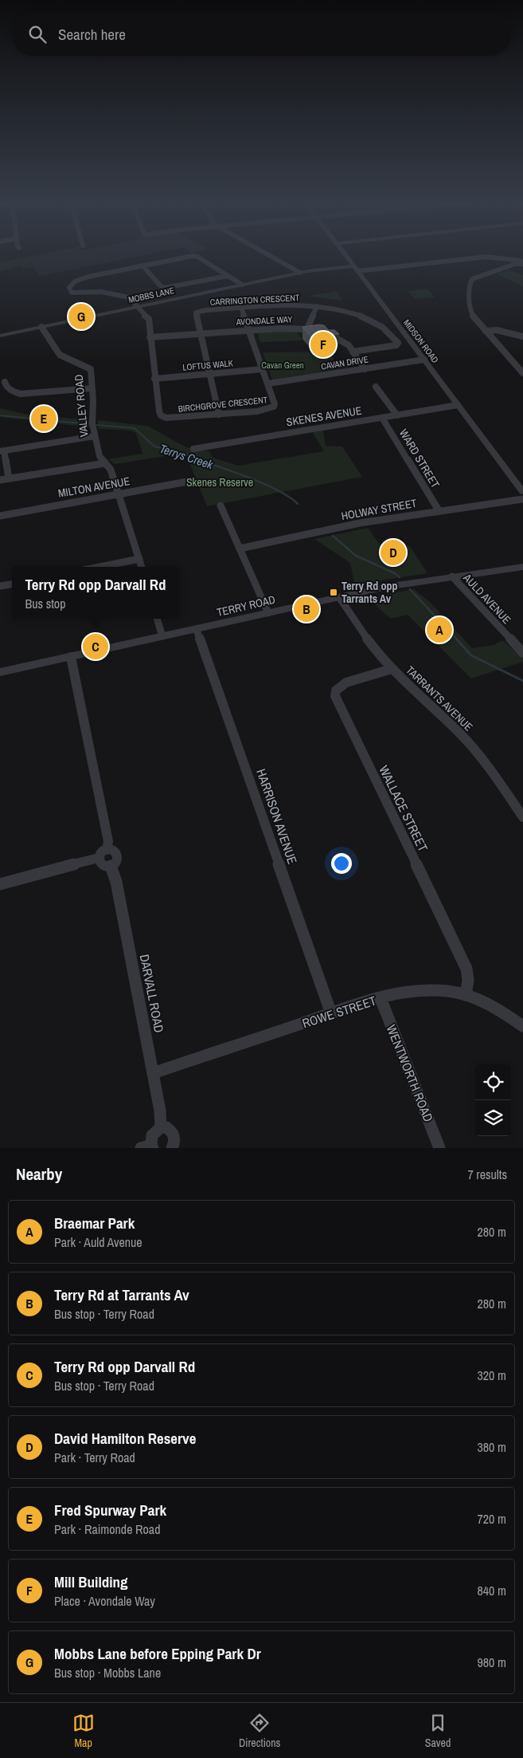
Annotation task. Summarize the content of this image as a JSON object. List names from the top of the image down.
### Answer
{
  "streets": {
    "street": [
      "MOBBS LANE",
      "CARRINGTON CRESCENT",
      "AVONDALE WAY",
      "MIDSON ROAD",
      "CAVAN DRIVE",
      "LOFTUS WALK",
      "BIRCHGROVE CRESCENT",
      "VALLEY ROAD",
      "SKENES AVENUE",
      "WARD STREET",
      "MILTON AVENUE",
      "HOLWAY STREET",
      "AULD AVENUE",
      "TERRY ROAD",
      "TARRANTS AVENUE",
      "WALLACE STREET",
      "HARRISON AVENUE",
      "DARVALL ROAD",
      "ROWE STREET",
      "WENTWORTH ROAD"
    ]
  },
  "crossings": [
    ["MOBBS LANE", "MIDSON ROAD"],
    ["MOBBS LANE", "BIRCHGROVE CRESCENT"],
    ["MOBBS LANE", "VALLEY ROAD"],
    ["CARRINGTON CRESCENT", "AVONDALE WAY"],
    ["CARRINGTON CRESCENT", "BIRCHGROVE CRESCENT"],
    ["AVONDALE WAY", "CAVAN DRIVE"],
    ["AVONDALE WAY", "BIRCHGROVE CRESCENT"],
    ["MIDSON ROAD", "CAVAN DRIVE"],
    ["MIDSON ROAD", "SKENES AVENUE"],
    ["CAVAN DRIVE", "BIRCHGROVE CRESCENT"],
    ["LOFTUS WALK", "BIRCHGROVE CRESCENT"],
    ["VALLEY ROAD", "MILTON AVENUE"],
    ["SKENES AVENUE", "WARD STREET"],
    ["WARD STREET", "HOLWAY STREET"],
    ["AULD AVENUE", "TERRY ROAD"],
    ["TERRY ROAD", "TARRANTS AVENUE"],
    ["TERRY ROAD", "HARRISON AVENUE"],
    ["TARRANTS AVENUE", "WALLACE STREET"],
    ["WALLACE STREET", "ROWE STREET"],
    ["HARRISON AVENUE", "ROWE STREET"],
    ["DARVALL ROAD", "ROWE STREET"],
    ["ROWE STREET", "WENTWORTH ROAD"]
  ],
  "water": ["Terrys Creek"],
  "parks": ["Cavan Green", "Skenes Reserve"],
  "places": {
    "transit": ["Terry Rd opp Tarrants Av"]
  },
  "page": {
    "search": "Search here",
    "pins": [
      "G",
      "F",
      "E",
      "D",
      "B",
      "A",
      "C"
    ],
    "popup": ["Terry Rd opp Darvall Rd", "Bus stop"],
    "heading": ["Nearby", "7 results"],
    "list": [
      {
        "mark": "A",
        "name": "Braemar Park",
        "note": "Park · Auld Avenue",
        "value": "280 m"
      },
      {
        "mark": "B",
        "name": "Terry Rd at Tarrants Av",
        "note": "Bus stop · Terry Road",
        "value": "280 m"
      },
      {
        "mark": "C",
        "name": "Terry Rd opp Darvall Rd",
        "note": "Bus stop · Terry Road",
        "value": "320 m"
      },
      {
        "mark": "D",
        "name": "David Hamilton Reserve",
        "note": "Park · Terry Road",
        "value": "380 m"
      },
      {
        "mark": "E",
        "name": "Fred Spurway Park",
        "note": "Park · Raimonde Road",
        "value": "720 m"
      },
      {
        "mark": "F",
        "name": "Mill Building",
        "note": "Place · Avondale Way",
        "value": "840 m"
      },
      {
        "mark": "G",
        "name": "Mobbs Lane before Epping Park Dr",
        "note": "Bus stop · Mobbs Lane",
        "value": "980 m"
      }
    ],
    "nav": ["Map", "Directions", "Saved"]
  }
}
